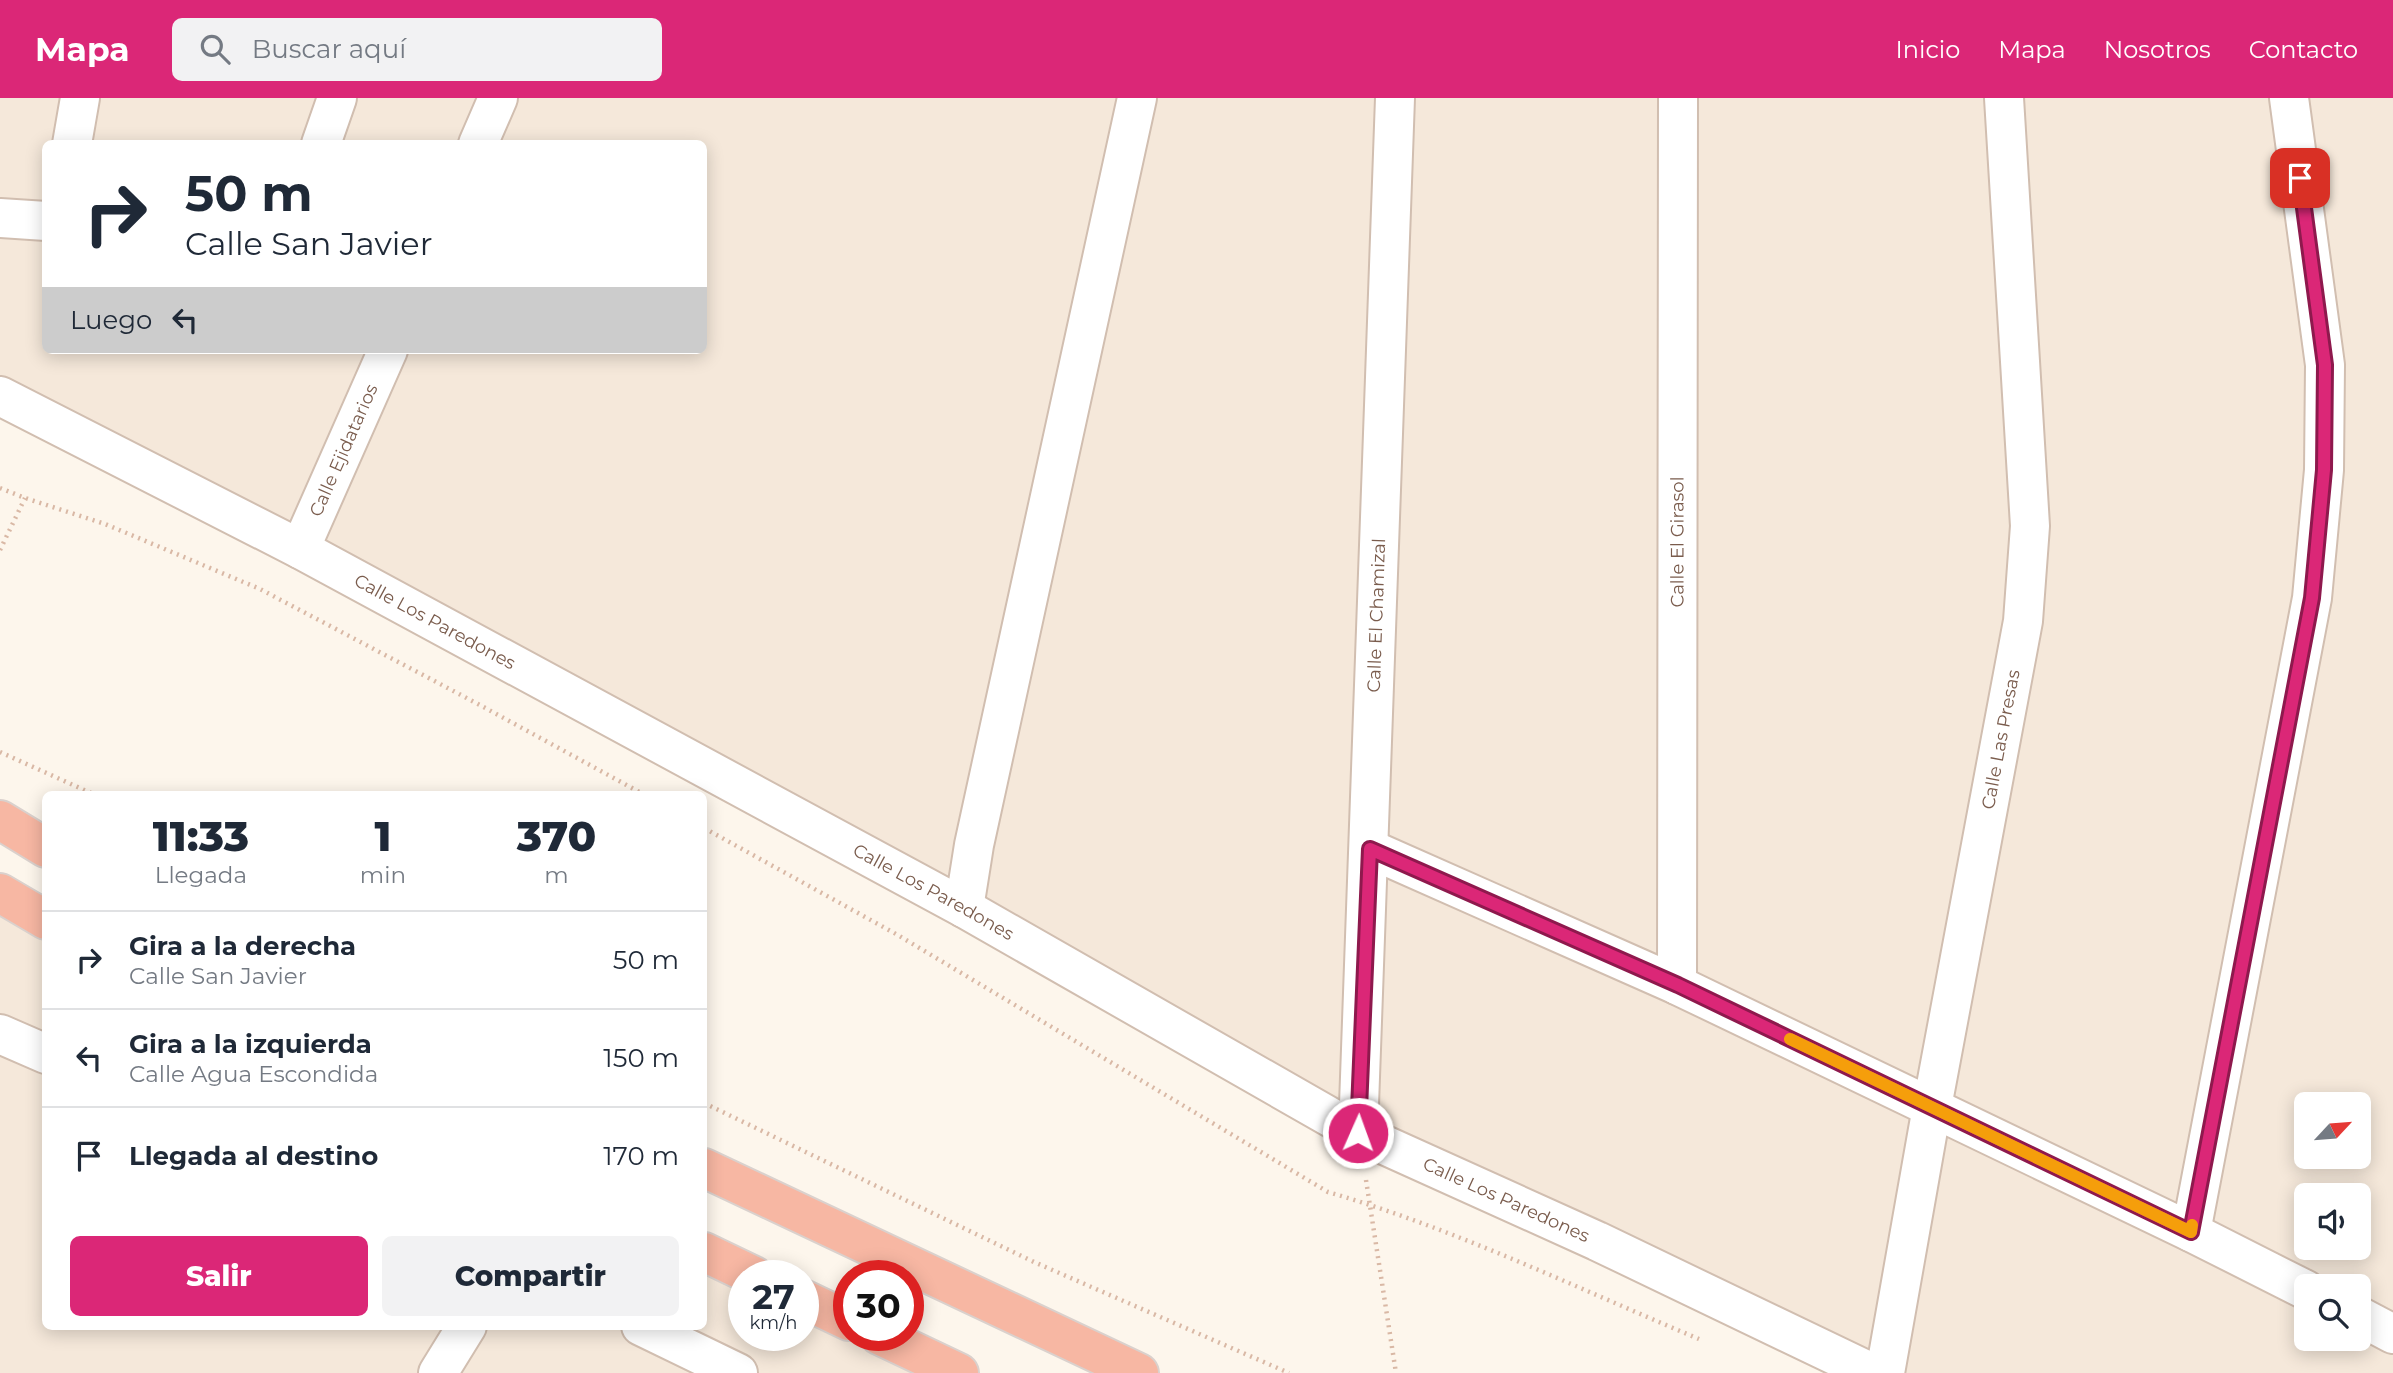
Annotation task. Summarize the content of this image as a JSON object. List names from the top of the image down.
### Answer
{
  "streets": {
    "street": [
      "Calle Ejidatarios",
      "Calle El Girasol",
      "Calle El Chamizal",
      "Calle Los Paredones",
      "Calle Las Presas"
    ]
  },
  "crossings": [
    ["Calle Ejidatarios", "Calle Los Paredones"],
    ["Calle El Chamizal", "Calle Los Paredones"]
  ],
  "north": "top right",
  "page": {
    "header": "Mapa",
    "search": "Buscar aquí",
    "nav": [
      "Inicio",
      "Mapa",
      "Nosotros",
      "Contacto"
    ],
    "turn": ["50 m", "Calle San Javier"],
    "then": "Luego",
    "eta": [
      "11:33",
      "Llegada",
      "1",
      "min",
      "370",
      "m"
    ],
    "list": [
      {
        "name": "Gira a la derecha",
        "note": "Calle San Javier",
        "value": "50 m"
      },
      {
        "name": "Gira a la izquierda",
        "note": "Calle Agua Escondida",
        "value": "150 m"
      },
      {
        "name": "Llegada al destino",
        "value": "170 m"
      }
    ],
    "buttons": ["Salir", "Compartir"],
    "speed": "27 km/h",
    "limit": "30"
  }
}
